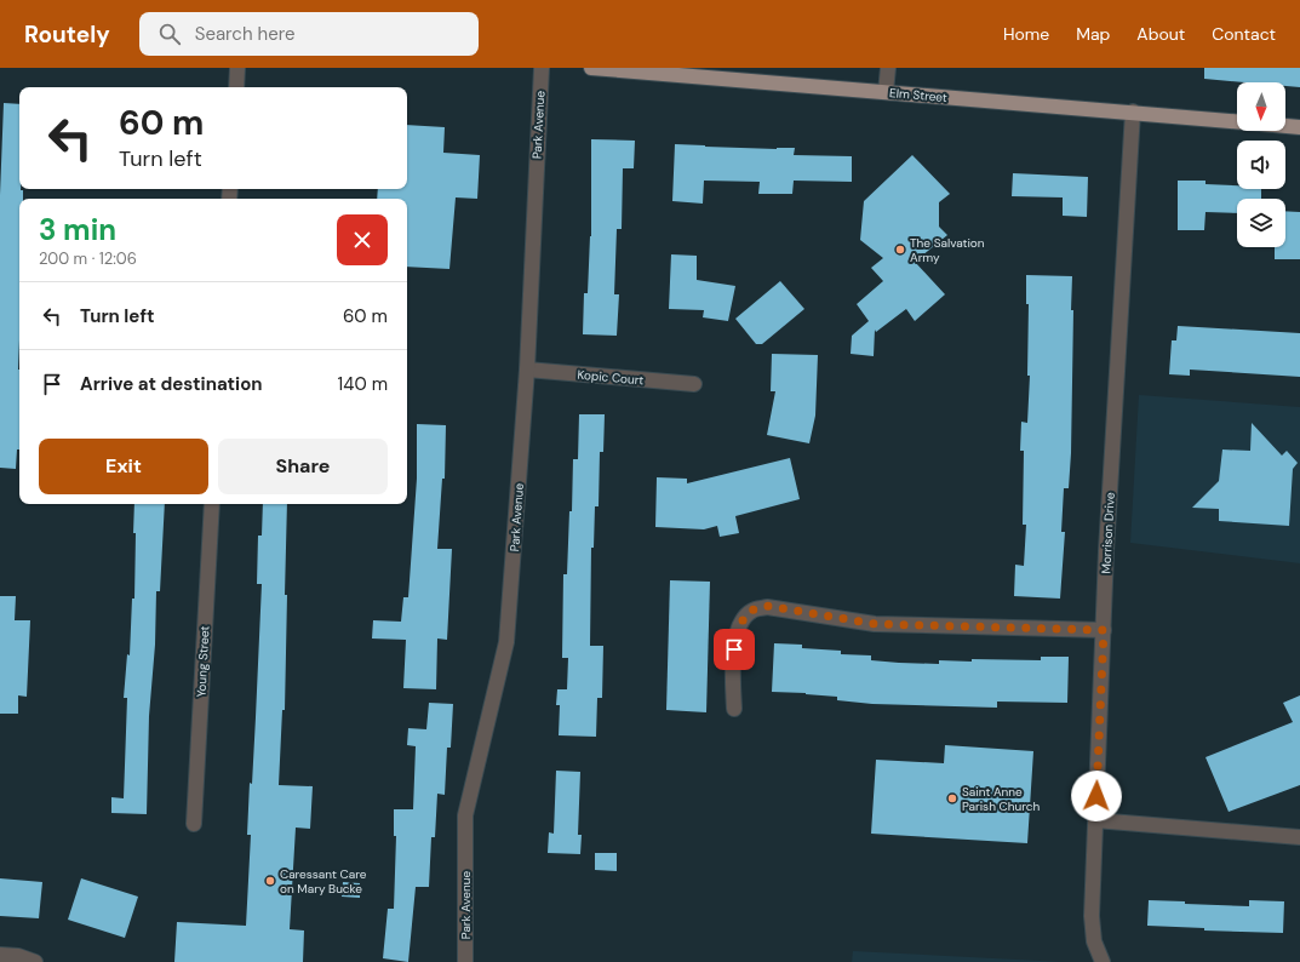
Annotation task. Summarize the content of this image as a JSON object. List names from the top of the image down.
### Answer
{
  "streets": {
    "main road": ["Elm Street"],
    "street": [
      "Park Avenue",
      "Kopic Court",
      "Morrison Drive",
      "Young Street"
    ]
  },
  "crossings": [
    ["Elm Street", "Morrison Drive"],
    ["Park Avenue", "Kopic Court"]
  ],
  "places": ["The Salvation Army", "Saint Anne Parish Church", "Caressant Care on Mary Bucke"],
  "north": "bottom",
  "page": {
    "header": "Routely",
    "search": "Search here",
    "nav": [
      "Home",
      "Map",
      "About",
      "Contact"
    ],
    "turn": ["60 m", "Turn left"],
    "heading": ["3 min", "200 m · 12:06"],
    "list": [
      {
        "name": "Turn left",
        "value": "60 m"
      },
      {
        "name": "Arrive at destination",
        "value": "140 m"
      }
    ],
    "buttons": ["Exit", "Share"]
  }
}
